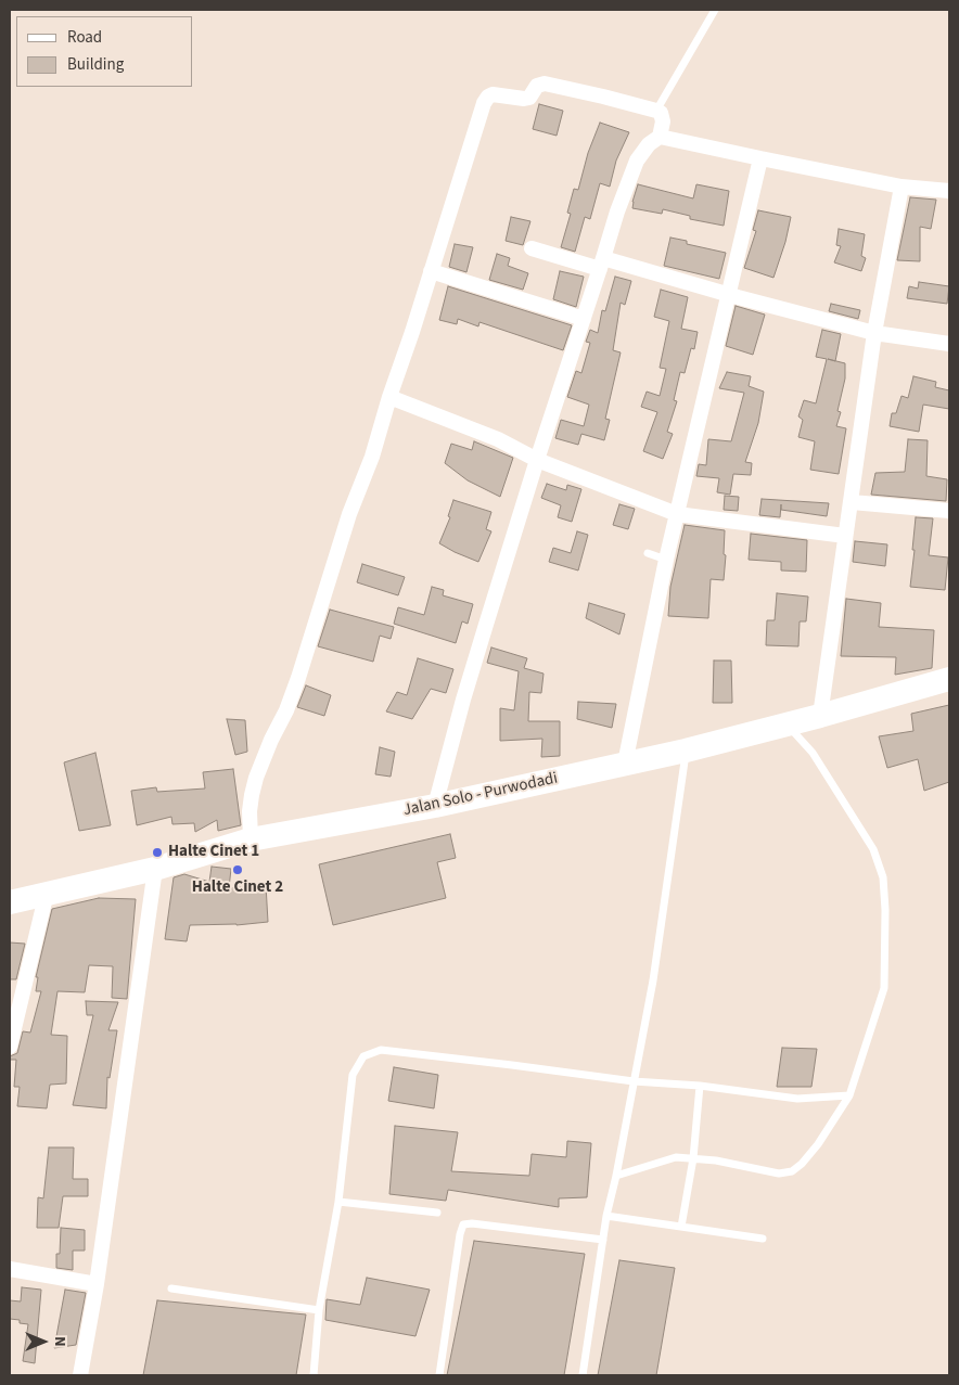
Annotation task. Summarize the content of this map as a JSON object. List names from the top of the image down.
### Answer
{
  "streets": {
    "main road": ["Jalan Solo - Purwodadi"]
  },
  "places": ["Halte Cinet 1", "Halte Cinet 2"],
  "legend": ["Road", "Building"],
  "north": "right"
}
